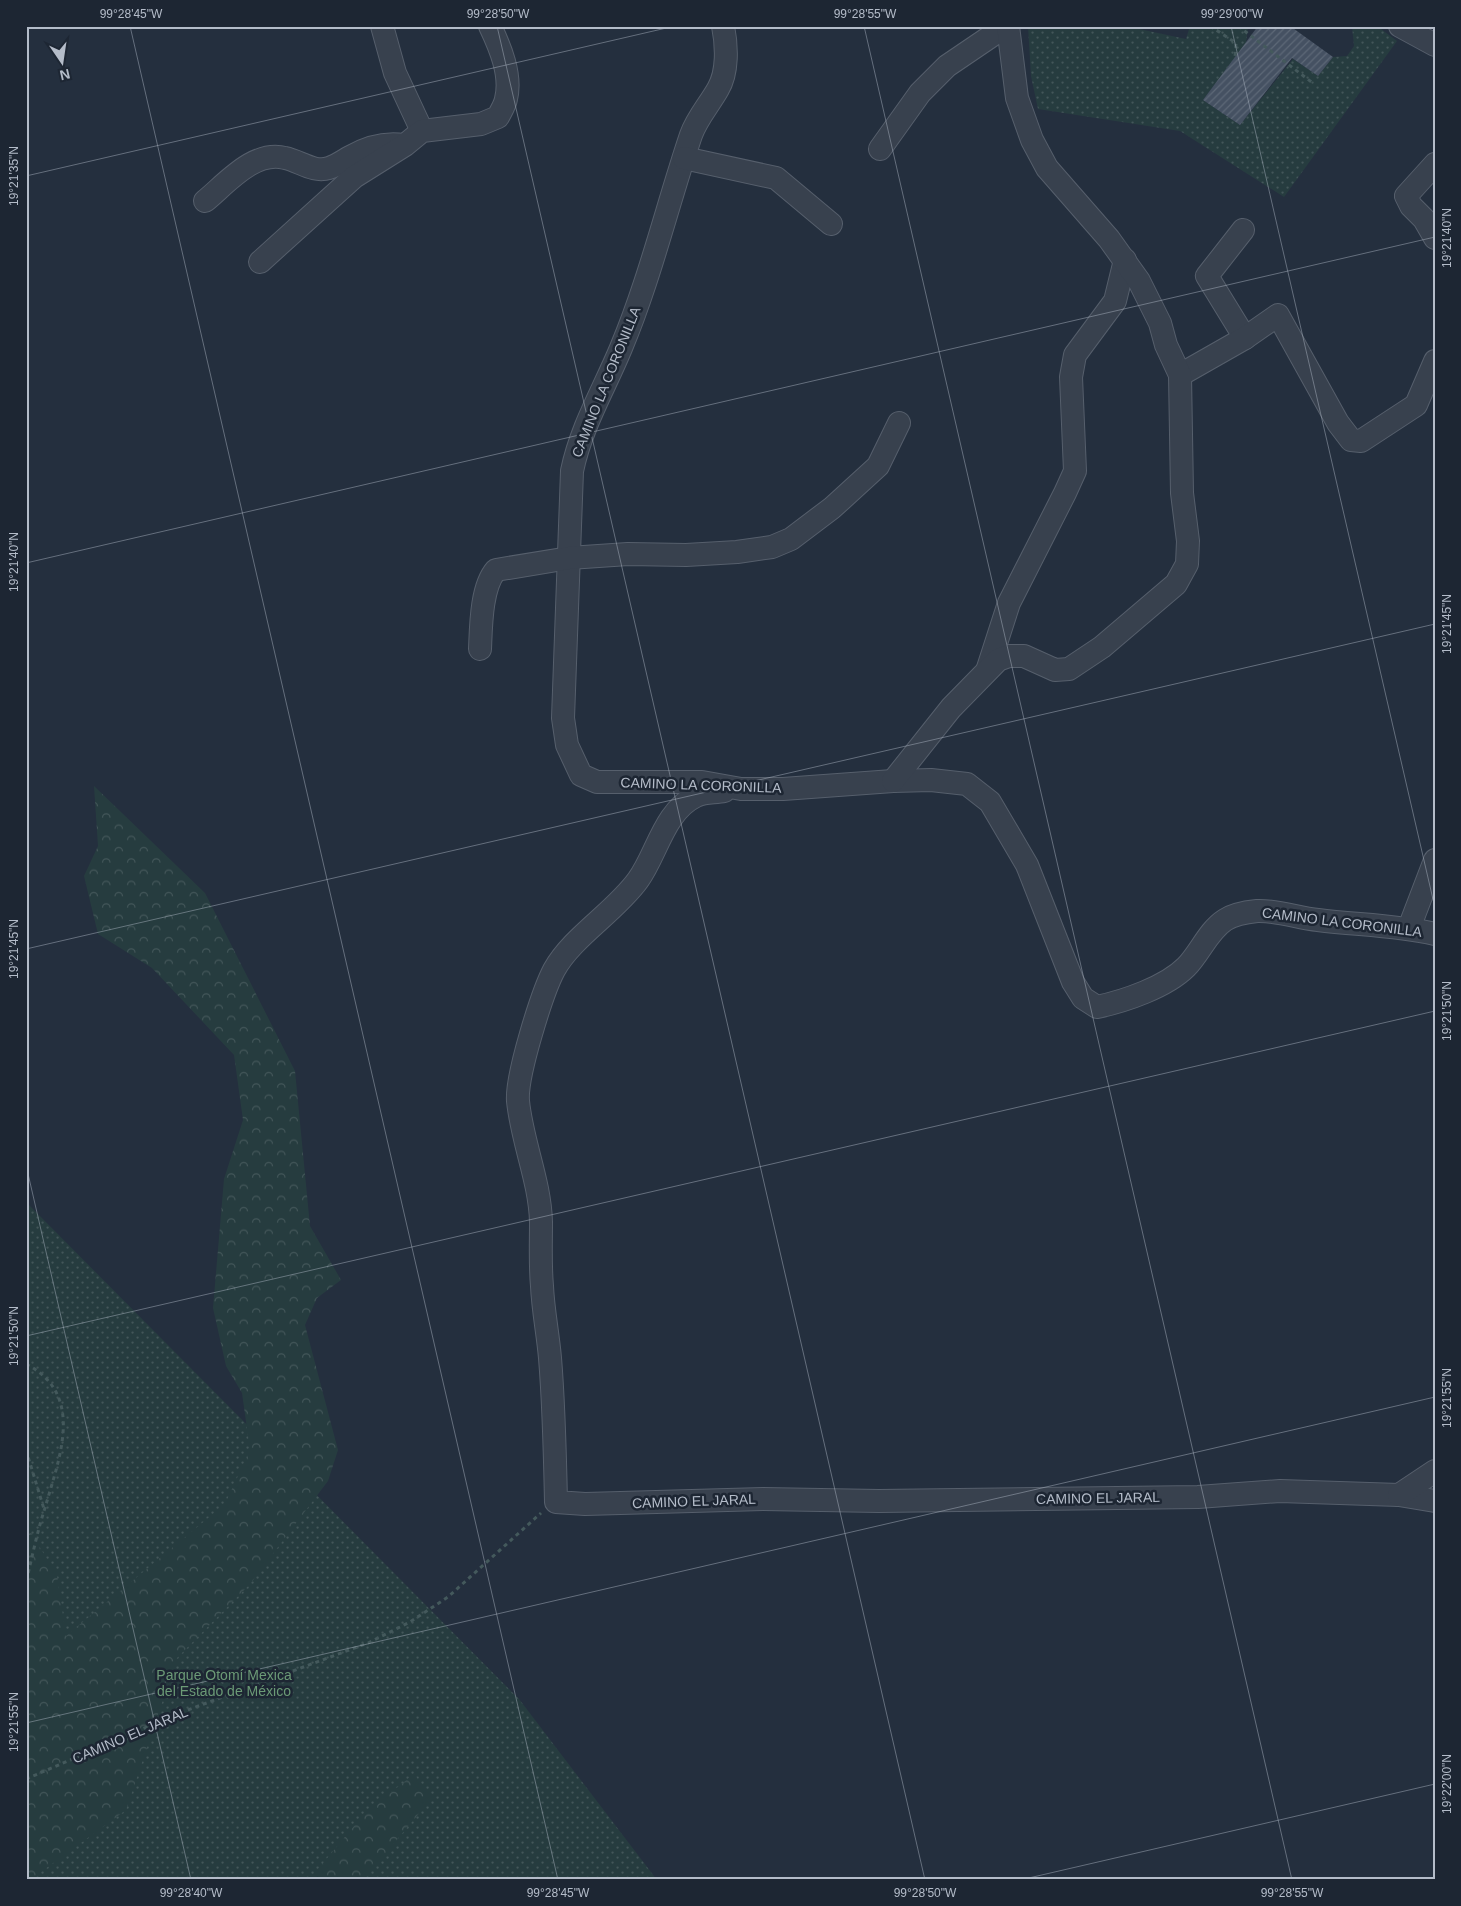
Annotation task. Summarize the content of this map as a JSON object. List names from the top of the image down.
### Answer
{
  "streets": {
    "street": ["CAMINO LA CORONILLA", "CAMINO EL JARAL"]
  },
  "parks": ["Parque Otomí Mexica del Estado de México"],
  "north": "bottom",
  "coordinates": [
    "99°28'45\"W",
    "99°28'50\"W",
    "99°28'55\"W",
    "99°29'00\"W",
    "19°21'35\"N",
    "19°21'40\"N",
    "19°21'45\"N",
    "19°21'50\"N",
    "19°21'55\"N",
    "19°22'00\"N",
    "99°28'40\"W"
  ]
}
